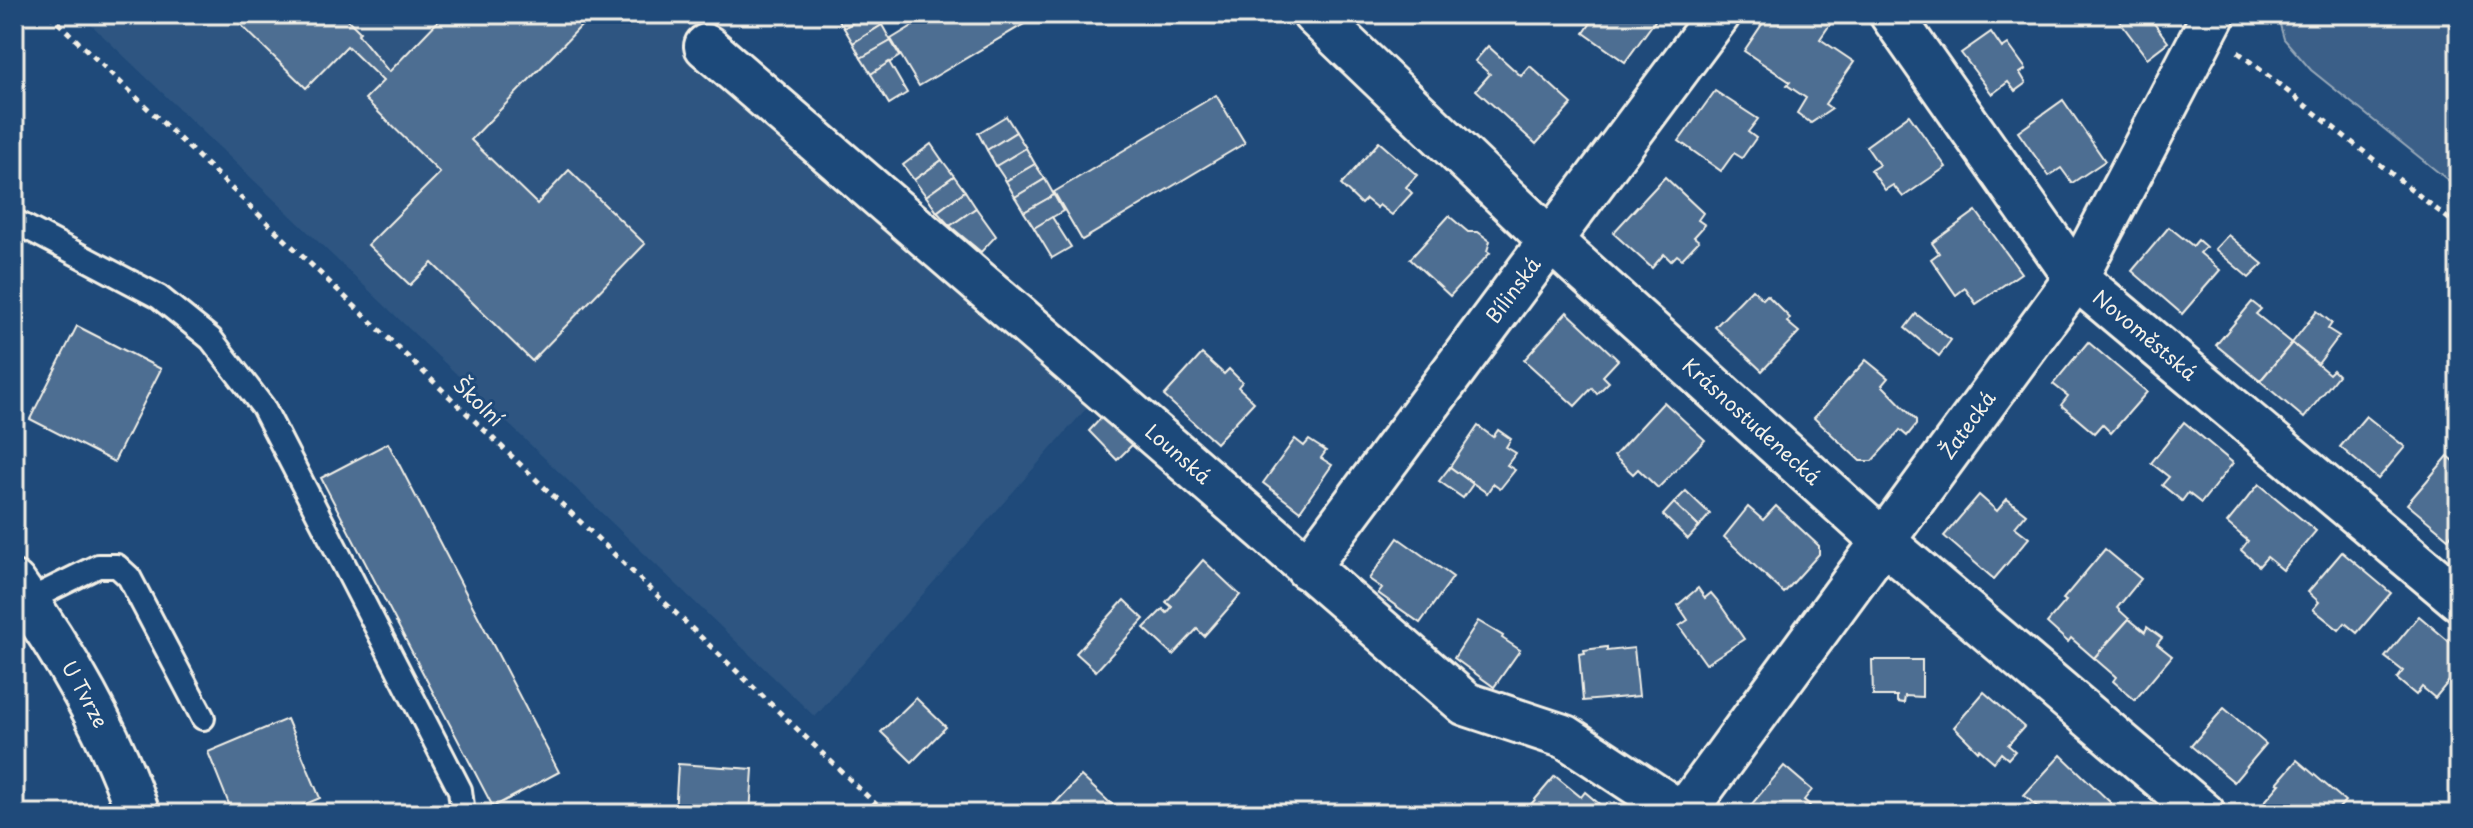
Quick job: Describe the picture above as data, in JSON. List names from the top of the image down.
{
  "streets": {
    "street": [
      "Bílinská",
      "Novoměstská",
      "Krásnostudenecká",
      "Žatecká",
      "Lounská",
      "U Tvrze"
    ],
    "path": ["Školní"]
  },
  "crossings": [
    ["Bílinská", "Krásnostudenecká"],
    ["Bílinská", "Lounská"],
    ["Novoměstská", "Žatecká"],
    ["Krásnostudenecká", "Žatecká"],
    ["Žatecká", "Lounská"]
  ]
}
